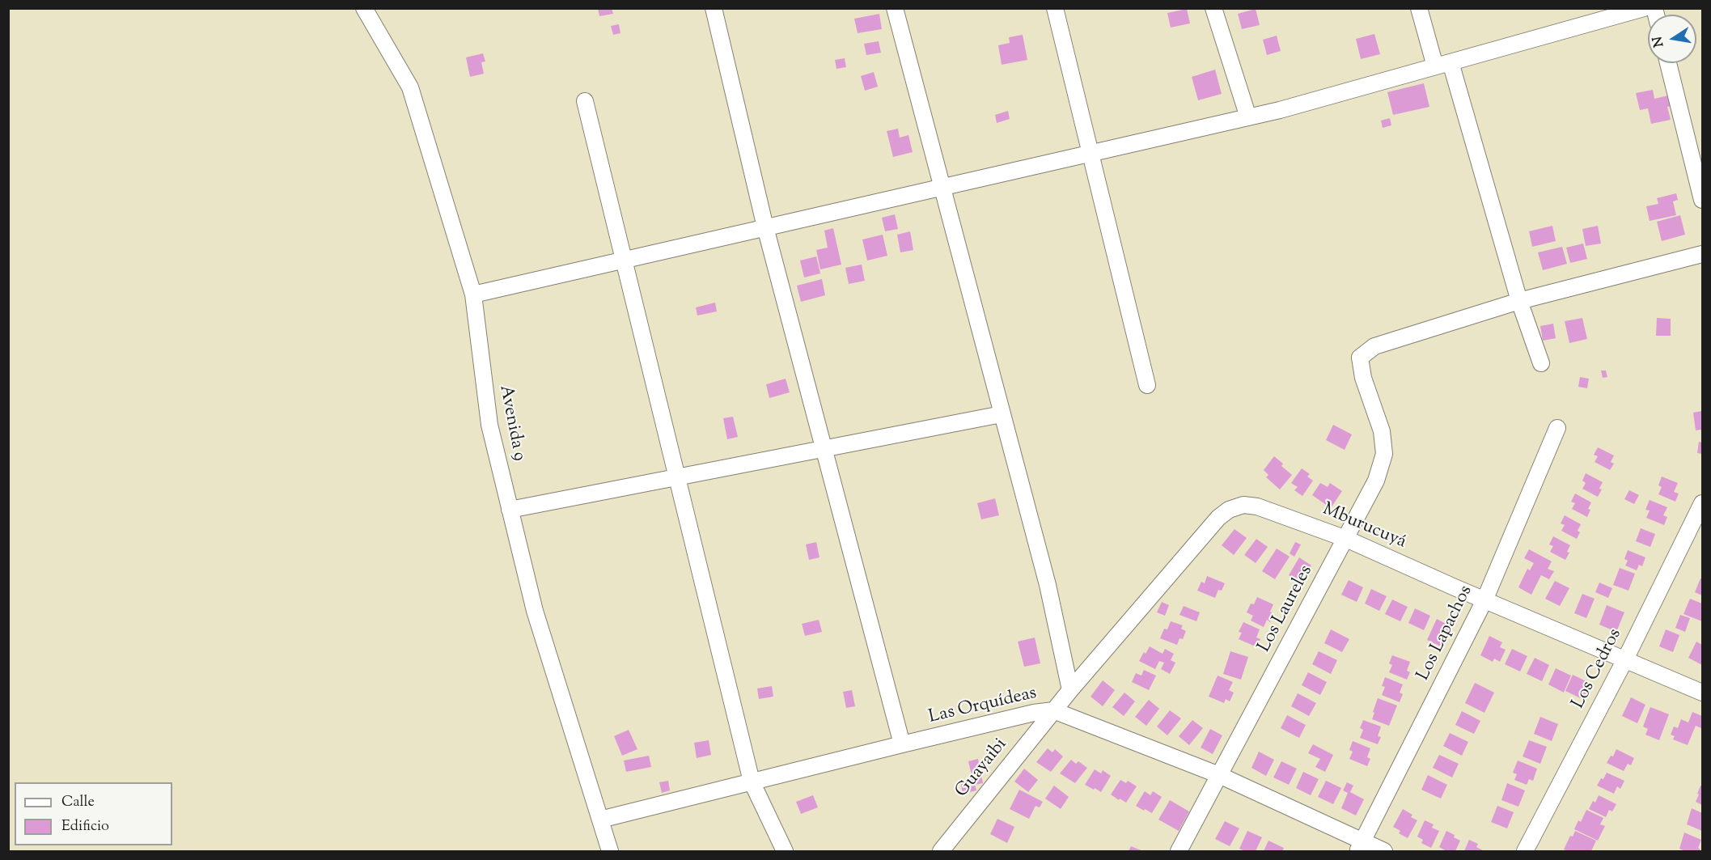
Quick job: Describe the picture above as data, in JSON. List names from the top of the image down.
{
  "streets": {
    "street": [
      "Avenida 9",
      "Mburucuyá",
      "Los Laureles",
      "Los Lapachos",
      "Los Cedros",
      "Las Orquídeas",
      "Guayaibi"
    ]
  },
  "crossings": [
    ["Avenida 9", "Las Orquídeas"],
    ["Mburucuyá", "Los Laureles"],
    ["Mburucuyá", "Los Lapachos"],
    ["Mburucuyá", "Los Cedros"],
    ["Mburucuyá", "Las Orquídeas"],
    ["Mburucuyá", "Guayaibi"],
    ["Los Laureles", "Las Orquídeas"],
    ["Los Lapachos", "Las Orquídeas"],
    ["Las Orquídeas", "Guayaibi"]
  ],
  "legend": ["Calle", "Edificio"],
  "north": "left"
}
